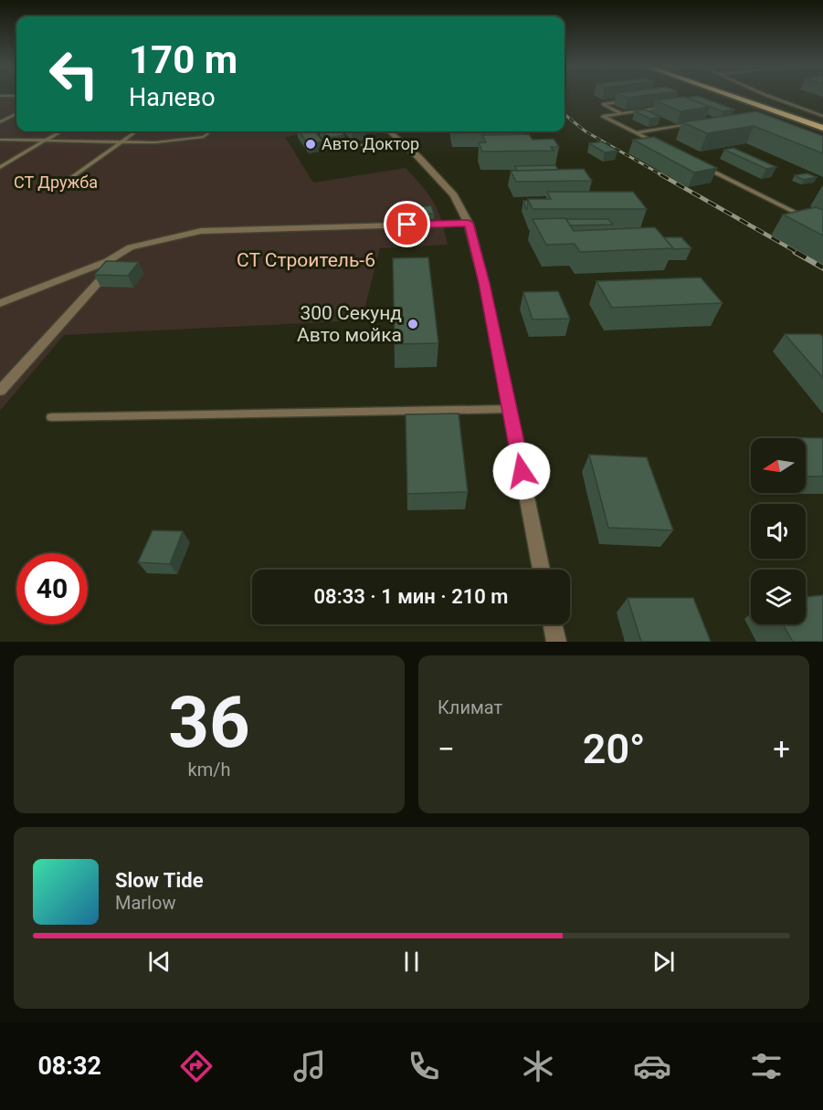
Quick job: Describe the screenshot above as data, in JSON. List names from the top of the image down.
{
  "parks": ["СТ Дружба", "СТ Строитель-6"],
  "places": ["Авто Доктор", "300 Секунд Авто мойка"],
  "north": "left",
  "page": {
    "turn": ["170 m", "Налево"],
    "limit": "40",
    "trip": "08:33 · 1 мин · 210 m",
    "tile": [
      ["36", "km/h"],
      "Климат"
    ],
    "heat": ["−", "20°", "+"],
    "song": ["Slow Tide", "Marlow"],
    "tabs": "08:32"
  }
}
